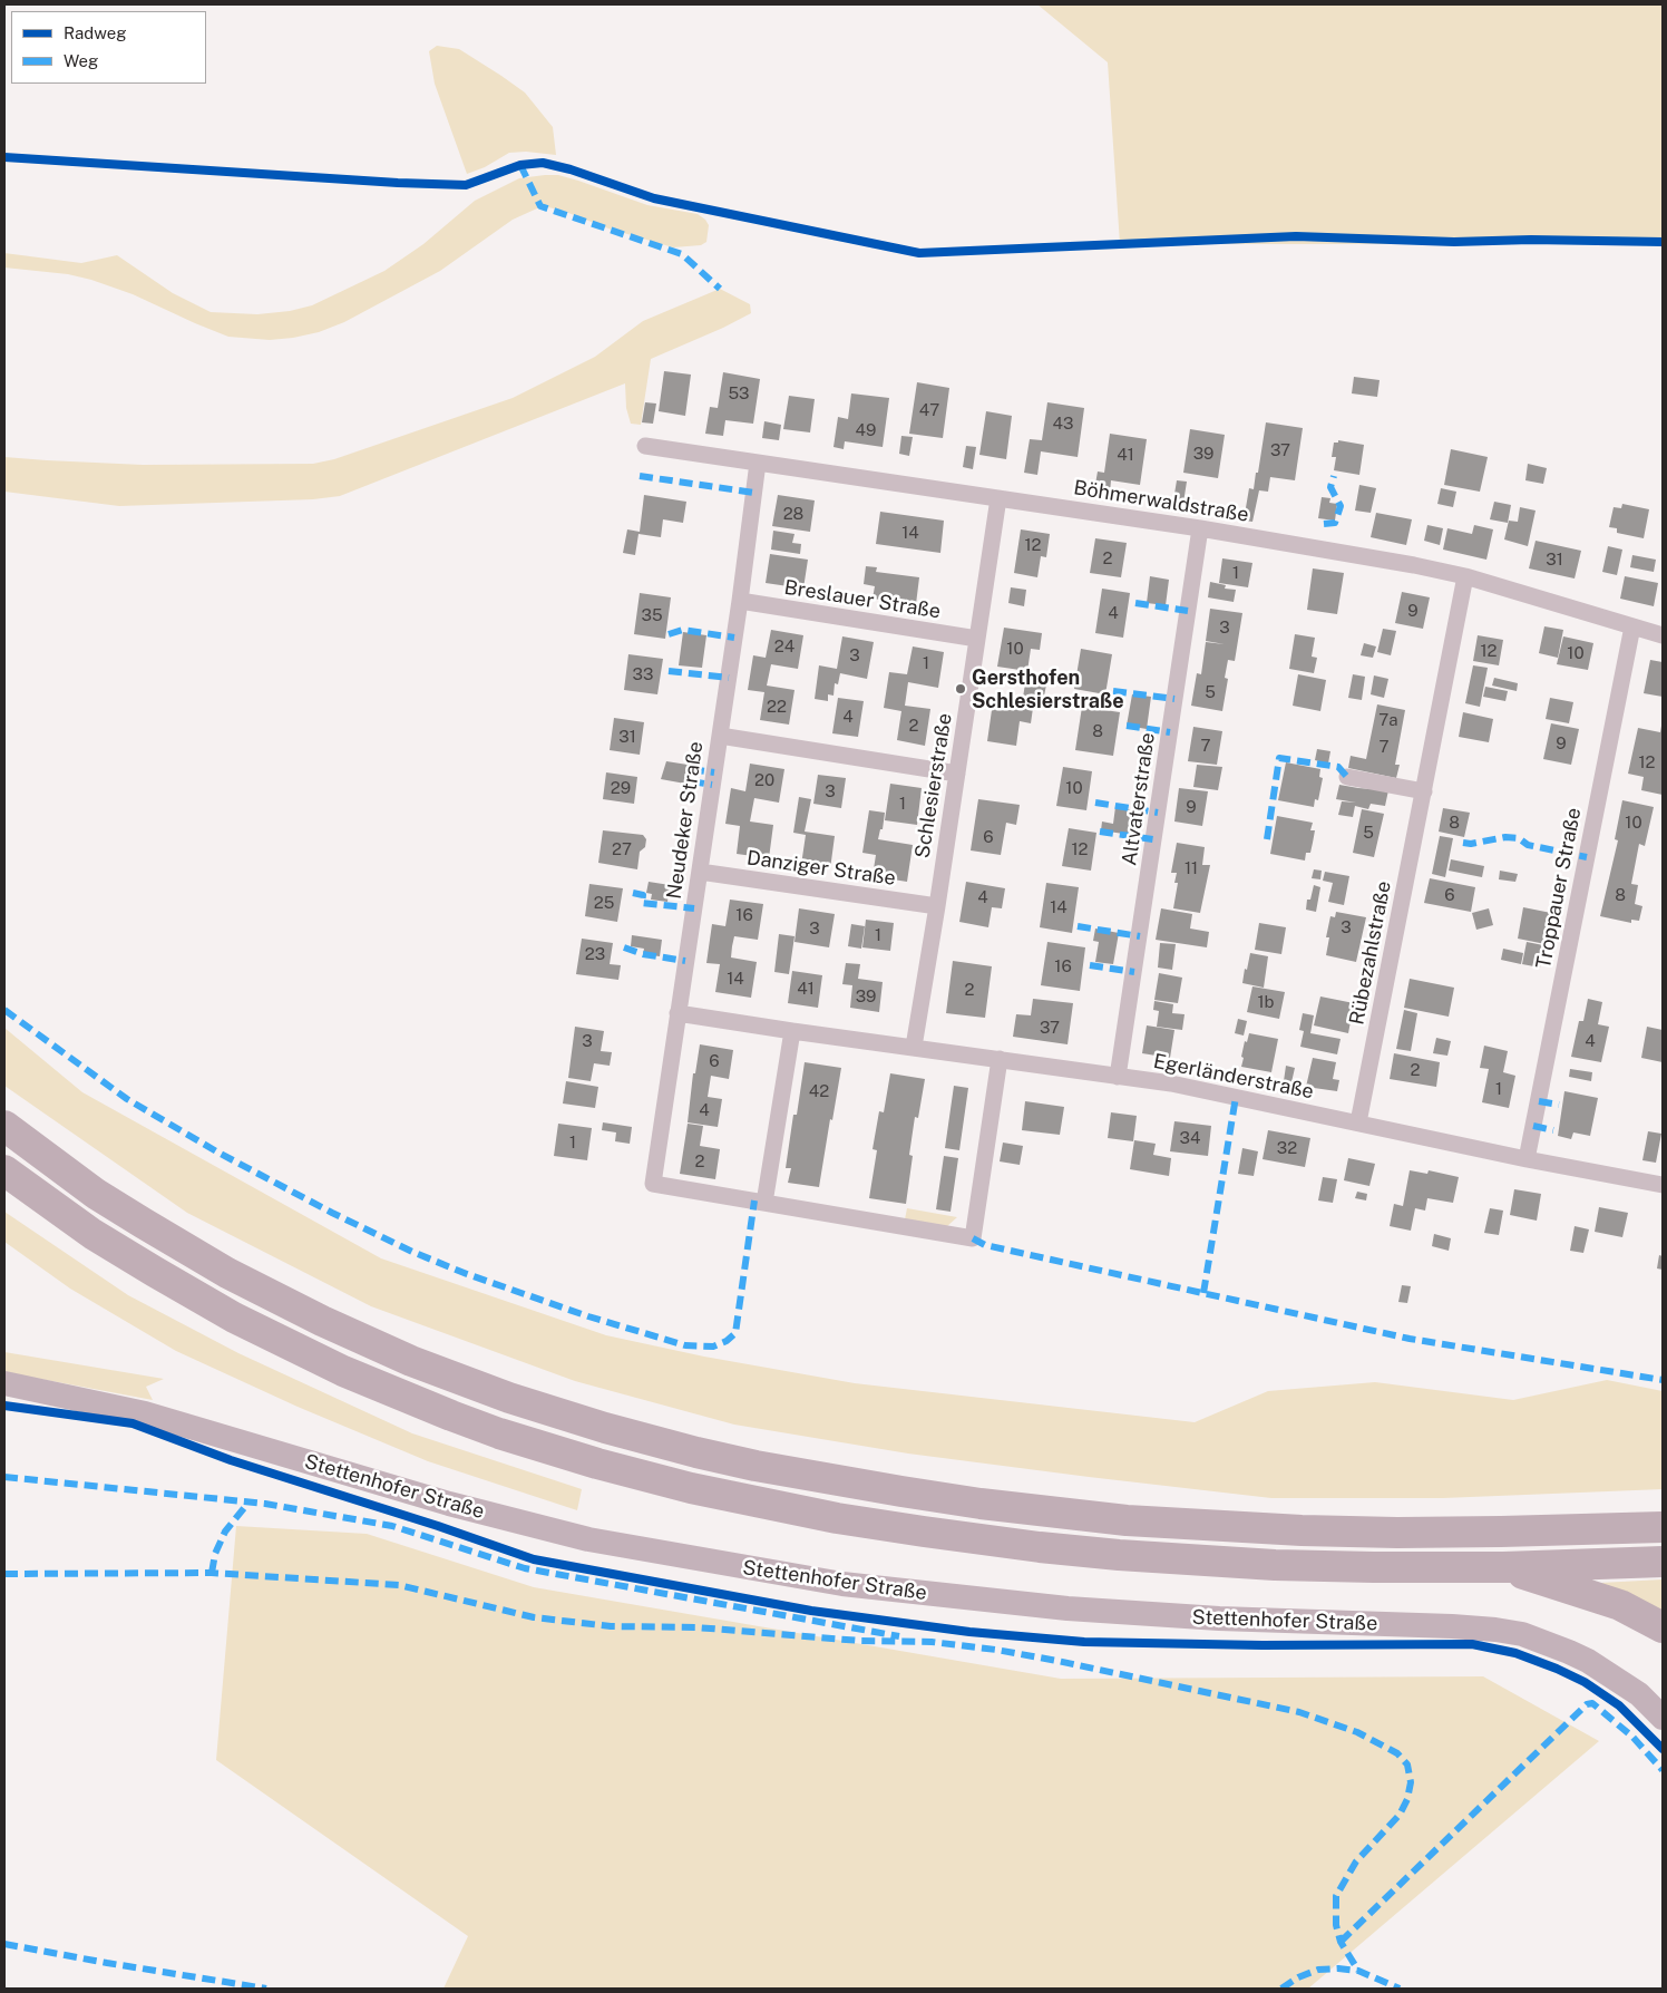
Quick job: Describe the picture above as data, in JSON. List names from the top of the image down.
{
  "streets": {
    "street": [
      "Böhmerwaldstraße",
      "Breslauer Straße",
      "Schlesierstraße",
      "Altvaterstraße",
      "Neudeker Straße",
      "Danziger Straße",
      "Troppauer Straße",
      "Rübezahlstraße",
      "Egerländerstraße",
      "Stettenhofer Straße"
    ]
  },
  "crossings": [
    ["Böhmerwaldstraße", "Schlesierstraße"],
    ["Böhmerwaldstraße", "Altvaterstraße"],
    ["Böhmerwaldstraße", "Neudeker Straße"],
    ["Böhmerwaldstraße", "Troppauer Straße"],
    ["Böhmerwaldstraße", "Rübezahlstraße"],
    ["Breslauer Straße", "Schlesierstraße"],
    ["Breslauer Straße", "Neudeker Straße"],
    ["Schlesierstraße", "Danziger Straße"],
    ["Schlesierstraße", "Egerländerstraße"],
    ["Altvaterstraße", "Egerländerstraße"],
    ["Neudeker Straße", "Danziger Straße"],
    ["Neudeker Straße", "Egerländerstraße"],
    ["Troppauer Straße", "Egerländerstraße"],
    ["Rübezahlstraße", "Egerländerstraße"]
  ],
  "places": ["Gersthofen Schlesierstraße"],
  "house_numbers": [
    "53",
    "47",
    "43",
    "49",
    "37",
    "39",
    "41",
    "28",
    "14",
    "12",
    "2",
    "31",
    "1",
    "9",
    "4",
    "35",
    "3",
    "24",
    "10",
    "12",
    "10",
    "3",
    "1",
    "33",
    "5",
    "22",
    "4",
    "7a",
    "2",
    "8",
    "31",
    "9",
    "7",
    "7",
    "12",
    "20",
    "29",
    "10",
    "3",
    "1",
    "9",
    "8",
    "10",
    "5",
    "6",
    "27",
    "12",
    "11",
    "6",
    "8",
    "4",
    "25",
    "14",
    "16",
    "3",
    "3",
    "1",
    "23",
    "16",
    "14",
    "41",
    "2",
    "39",
    "1b",
    "37",
    "3",
    "4",
    "6",
    "2",
    "1",
    "42",
    "4",
    "34",
    "1",
    "32",
    "2"
  ],
  "legend": ["Radweg", "Weg"]
}
